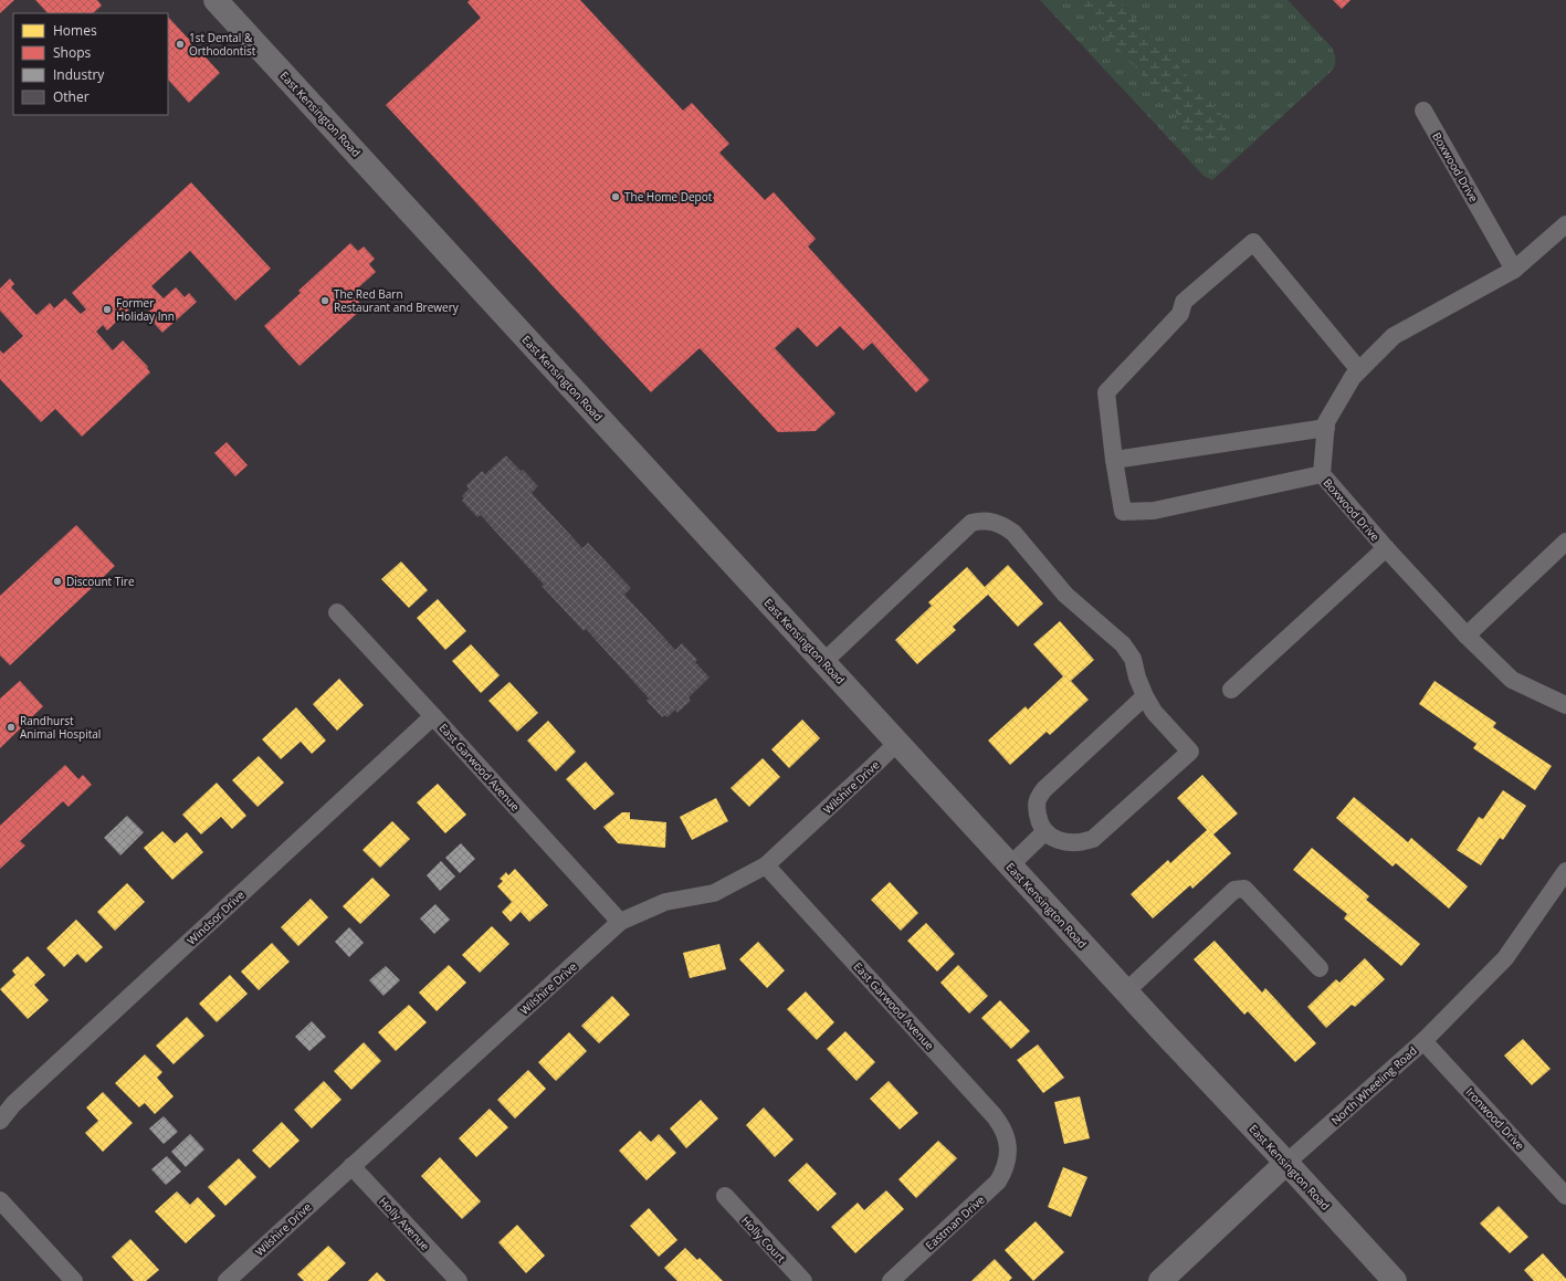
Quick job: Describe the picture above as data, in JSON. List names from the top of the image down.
{
  "streets": {
    "main road": ["East Kensington Road", "North Wheeling Road"],
    "street": [
      "Boxwood Drive",
      "East Garwood Avenue",
      "Wilshire Drive",
      "Windsor Drive",
      "Ironwood Drive",
      "Eastman Drive",
      "Holly Avenue",
      "Holly Court"
    ]
  },
  "crossings": [
    ["East Kensington Road", "Wilshire Drive"],
    ["East Kensington Road", "North Wheeling Road"],
    ["East Garwood Avenue", "Wilshire Drive"],
    ["East Garwood Avenue", "Windsor Drive"],
    ["East Garwood Avenue", "Eastman Drive"],
    ["Wilshire Drive", "Holly Avenue"],
    ["North Wheeling Road", "Ironwood Drive"]
  ],
  "places": [
    "1st Dental & Orthodontist",
    "The Home Depot",
    "The Red Barn Restaurant and Brewery",
    "Former Holiday Inn",
    "Discount Tire",
    "Randhurst Animal Hospital"
  ],
  "legend": [
    "Homes",
    "Shops",
    "Industry",
    "Other"
  ]
}
